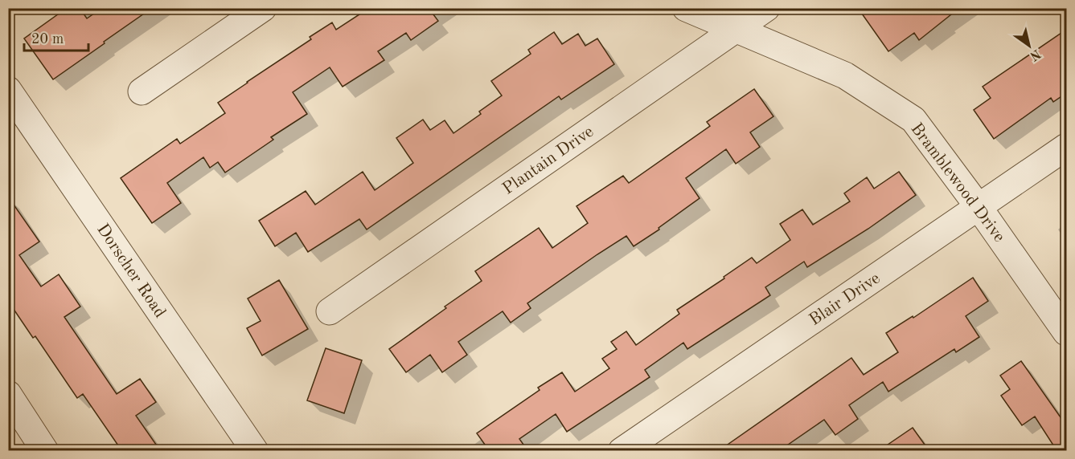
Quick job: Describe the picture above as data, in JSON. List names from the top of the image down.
{
  "streets": {
    "street": [
      "Plantain Drive",
      "Bramblewood Drive",
      "Dorscher Road",
      "Blair Drive"
    ]
  },
  "crossings": [
    ["Plantain Drive", "Bramblewood Drive"],
    ["Bramblewood Drive", "Blair Drive"]
  ],
  "scale_bar": "20 m",
  "north": "bottom right"
}
